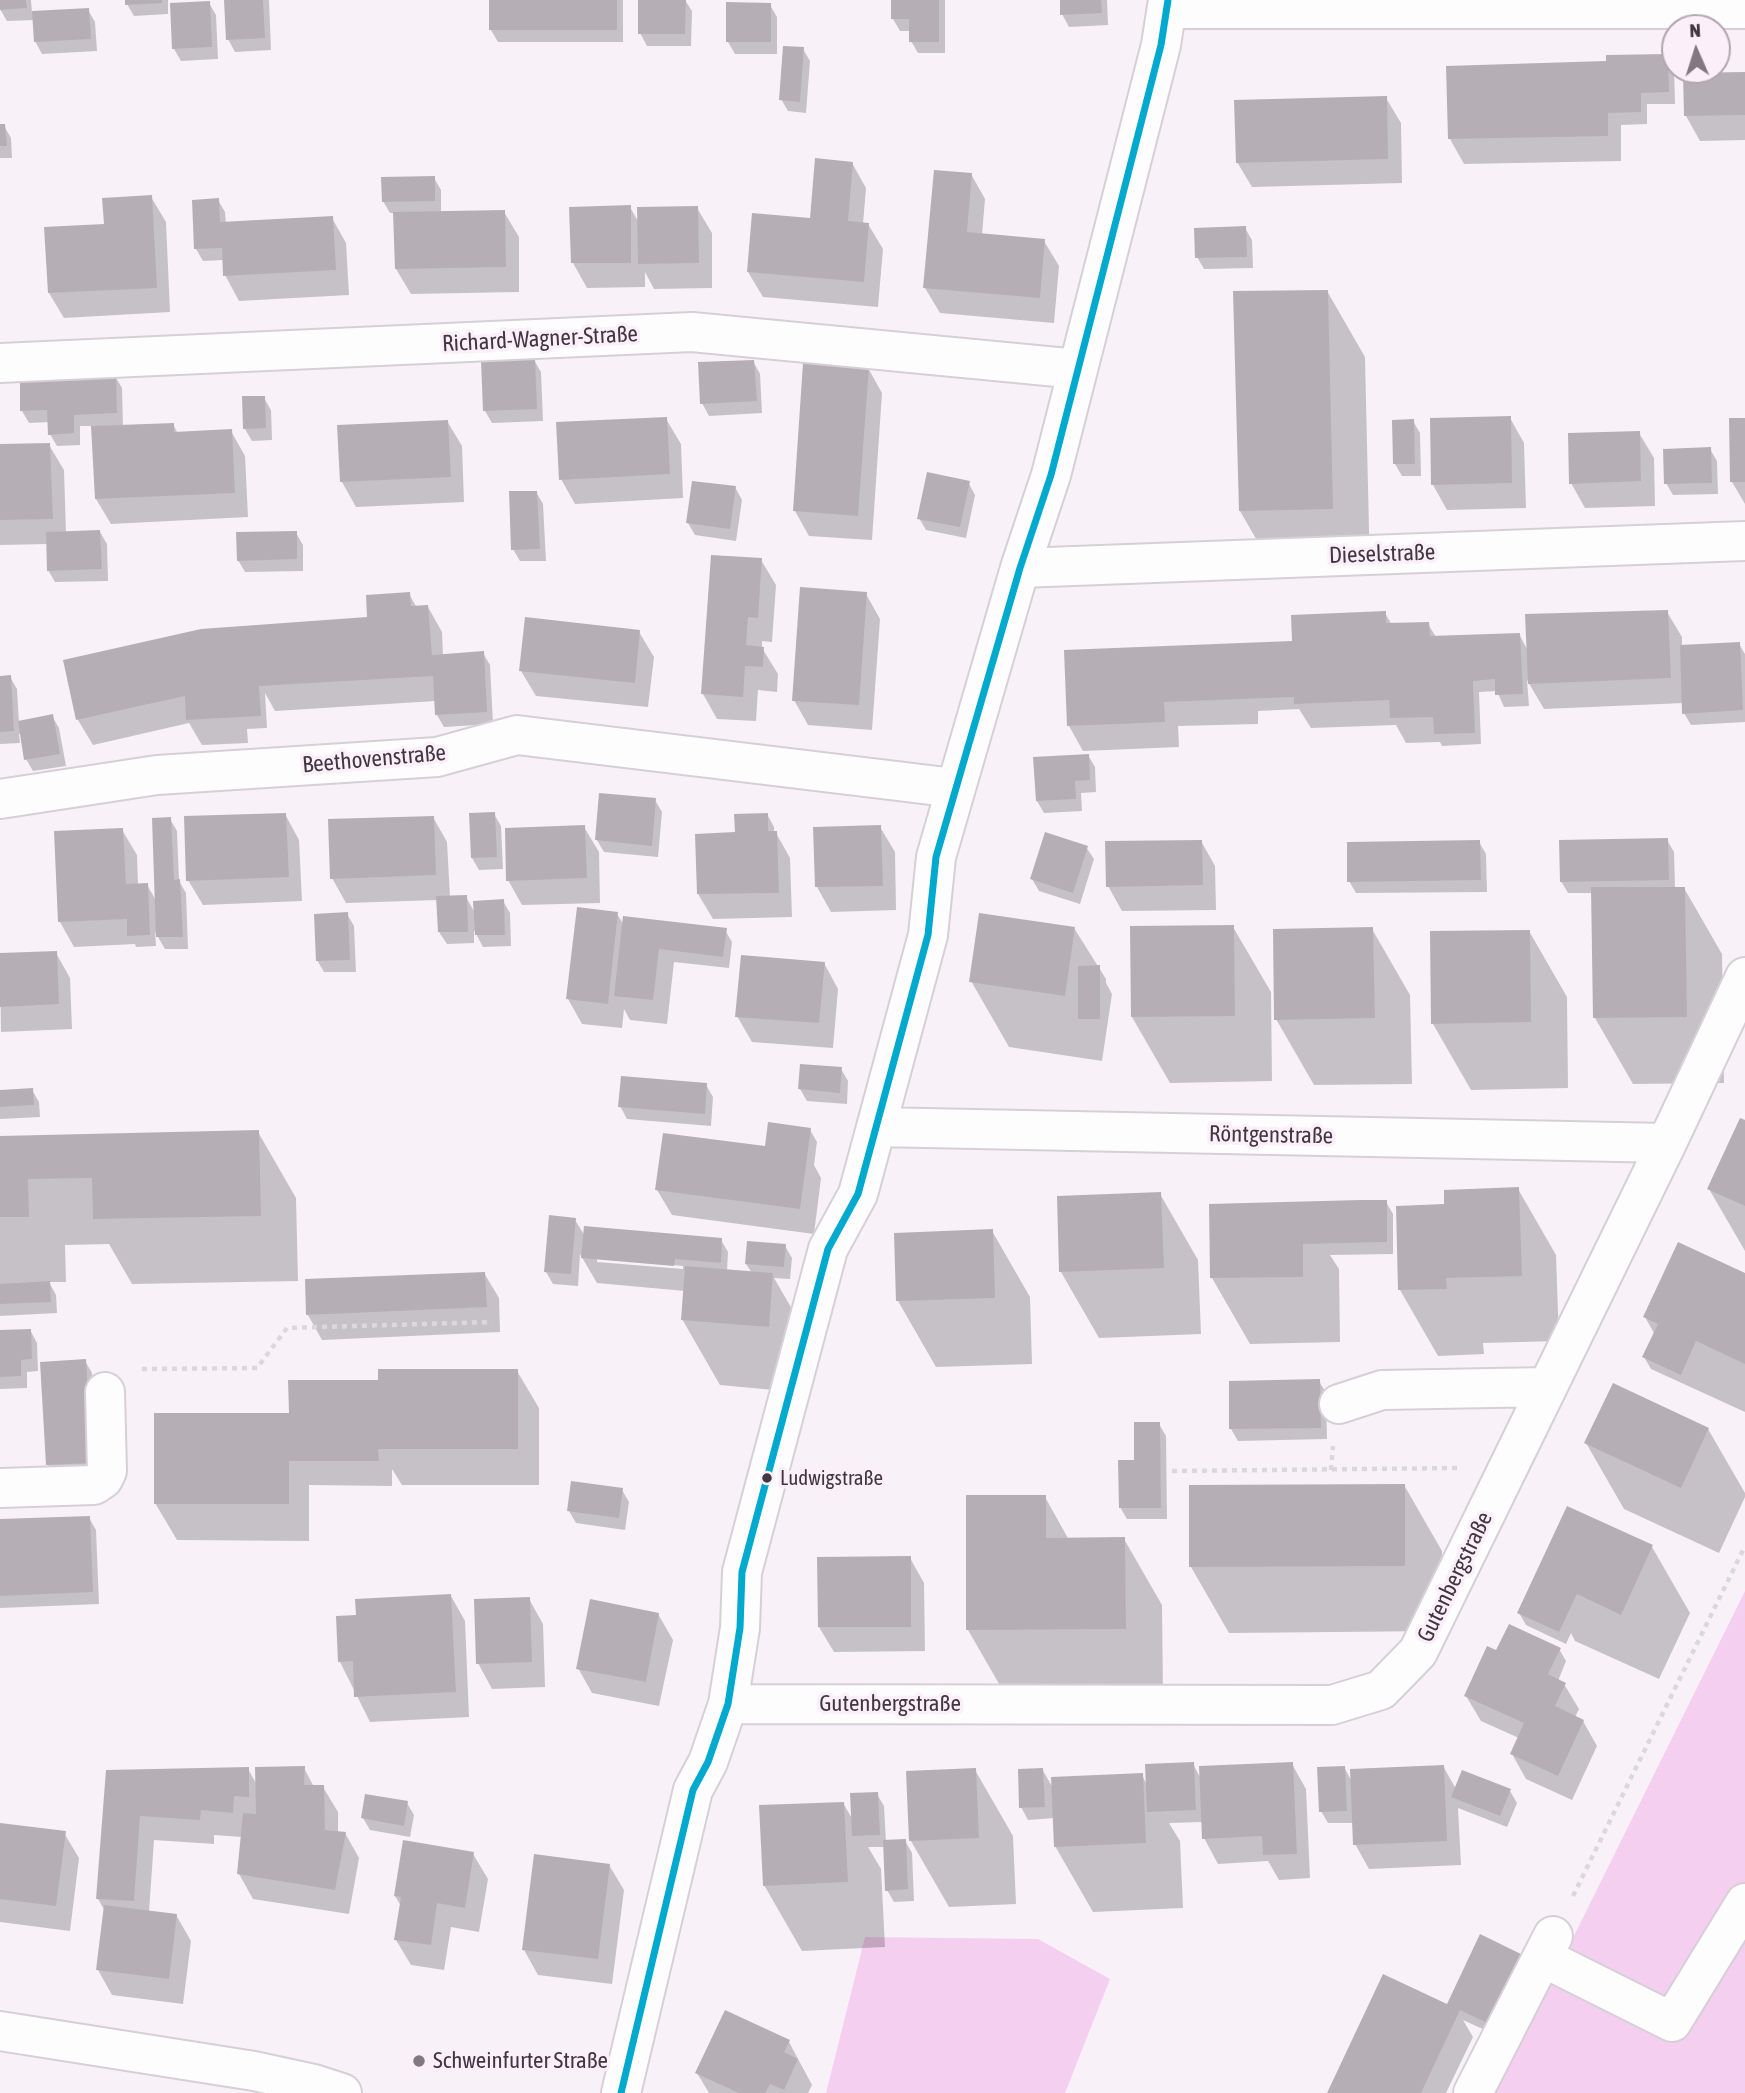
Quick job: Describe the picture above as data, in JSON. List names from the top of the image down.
{
  "streets": {
    "street": [
      "Richard-Wagner-Straße",
      "Dieselstraße",
      "Beethovenstraße",
      "Röntgenstraße",
      "Gutenbergstraße"
    ]
  },
  "crossings": [
    ["Röntgenstraße", "Gutenbergstraße"]
  ],
  "places": ["Ludwigstraße", "Schweinfurter Straße"],
  "north": "top"
}
